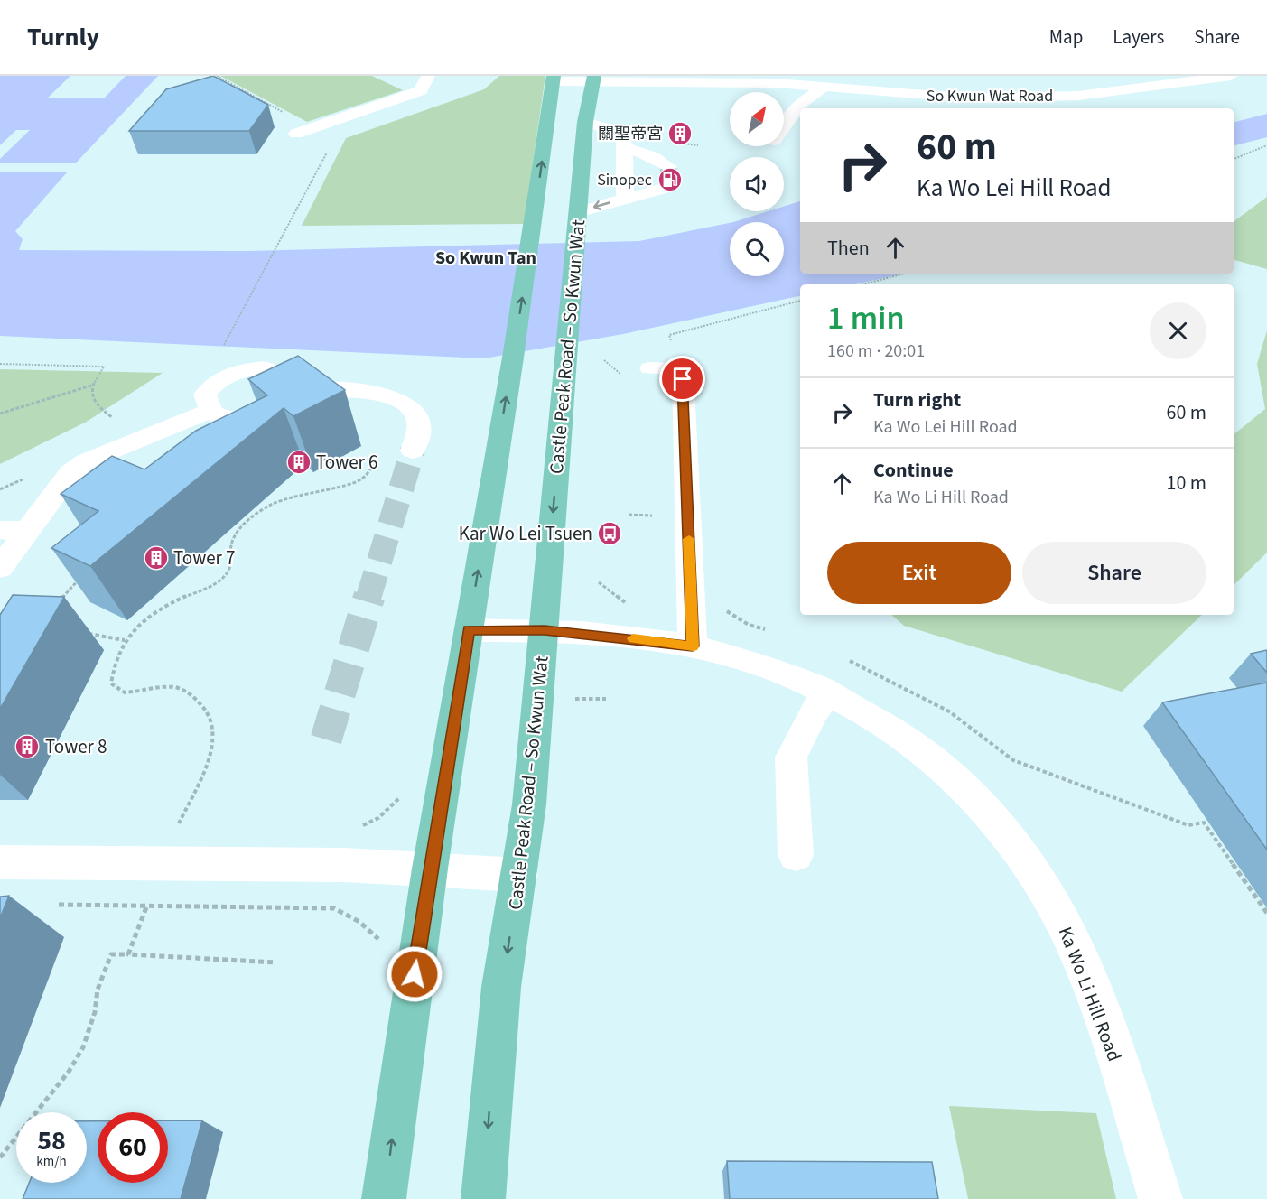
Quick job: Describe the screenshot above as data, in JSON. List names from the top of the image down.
{
  "streets": {
    "main road": ["Castle Peak Road – So Kwun Wat"],
    "street": ["So Kwun Wat Road", "Ka Wo Li Hill Road"]
  },
  "crossings": [
    ["So Kwun Wat Road", "Castle Peak Road – So Kwun Wat"],
    ["Castle Peak Road – So Kwun Wat", "Ka Wo Li Hill Road"]
  ],
  "districts": ["So Kwun Tan"],
  "places": {
    "building": [
      "關聖帝宮",
      "Tower 6",
      "Tower 7",
      "Tower 8"
    ],
    "fuel station": ["Sinopec"],
    "bus stop": ["Kar Wo Lei Tsuen"]
  },
  "north": "top right",
  "page": {
    "header": "Turnly",
    "nav": ["Map", "Layers", "Share"],
    "turn": ["60 m", "Ka Wo Lei Hill Road"],
    "then": "Then",
    "heading": ["1 min", "160 m · 20:01"],
    "list": [
      {
        "name": "Turn right",
        "note": "Ka Wo Lei Hill Road",
        "value": "60 m"
      },
      {
        "name": "Continue",
        "note": "Ka Wo Li Hill Road",
        "value": "10 m"
      }
    ],
    "buttons": ["Exit", "Share"],
    "speed": "58 km/h",
    "limit": "60"
  }
}
